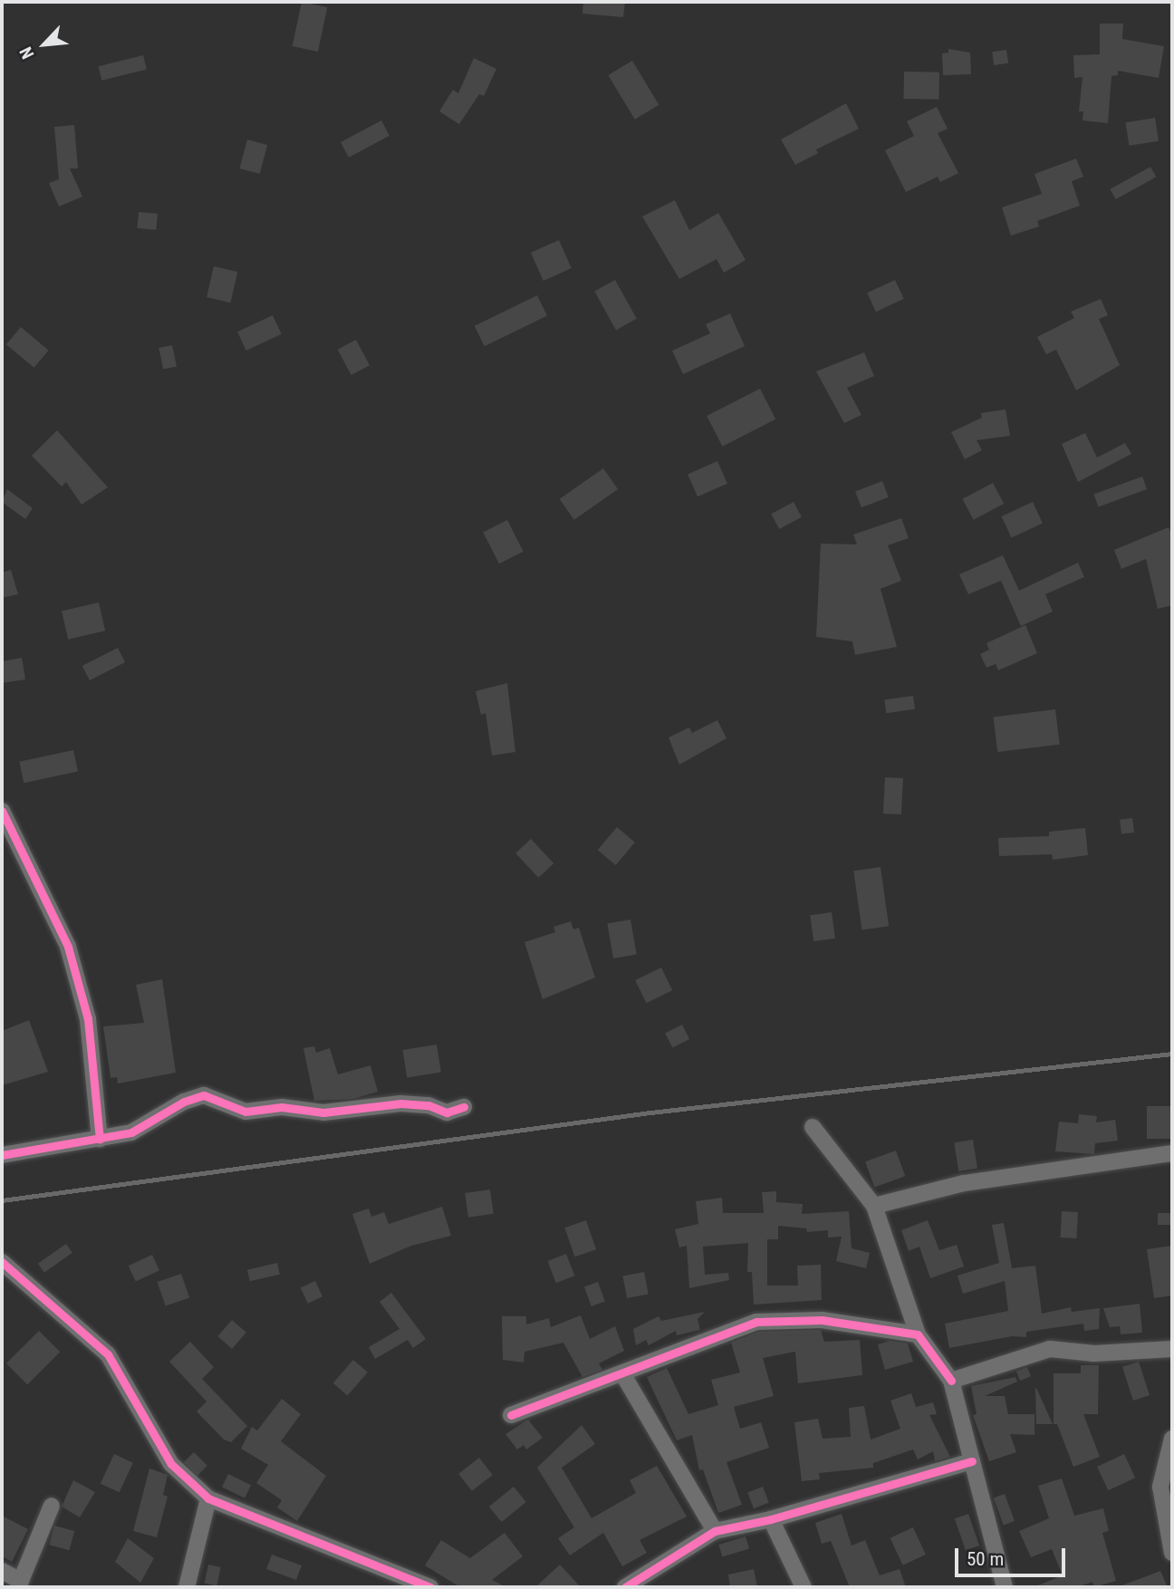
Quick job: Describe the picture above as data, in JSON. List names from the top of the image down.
{
  "scale_bar": "50 m",
  "north": "bottom left"
}
